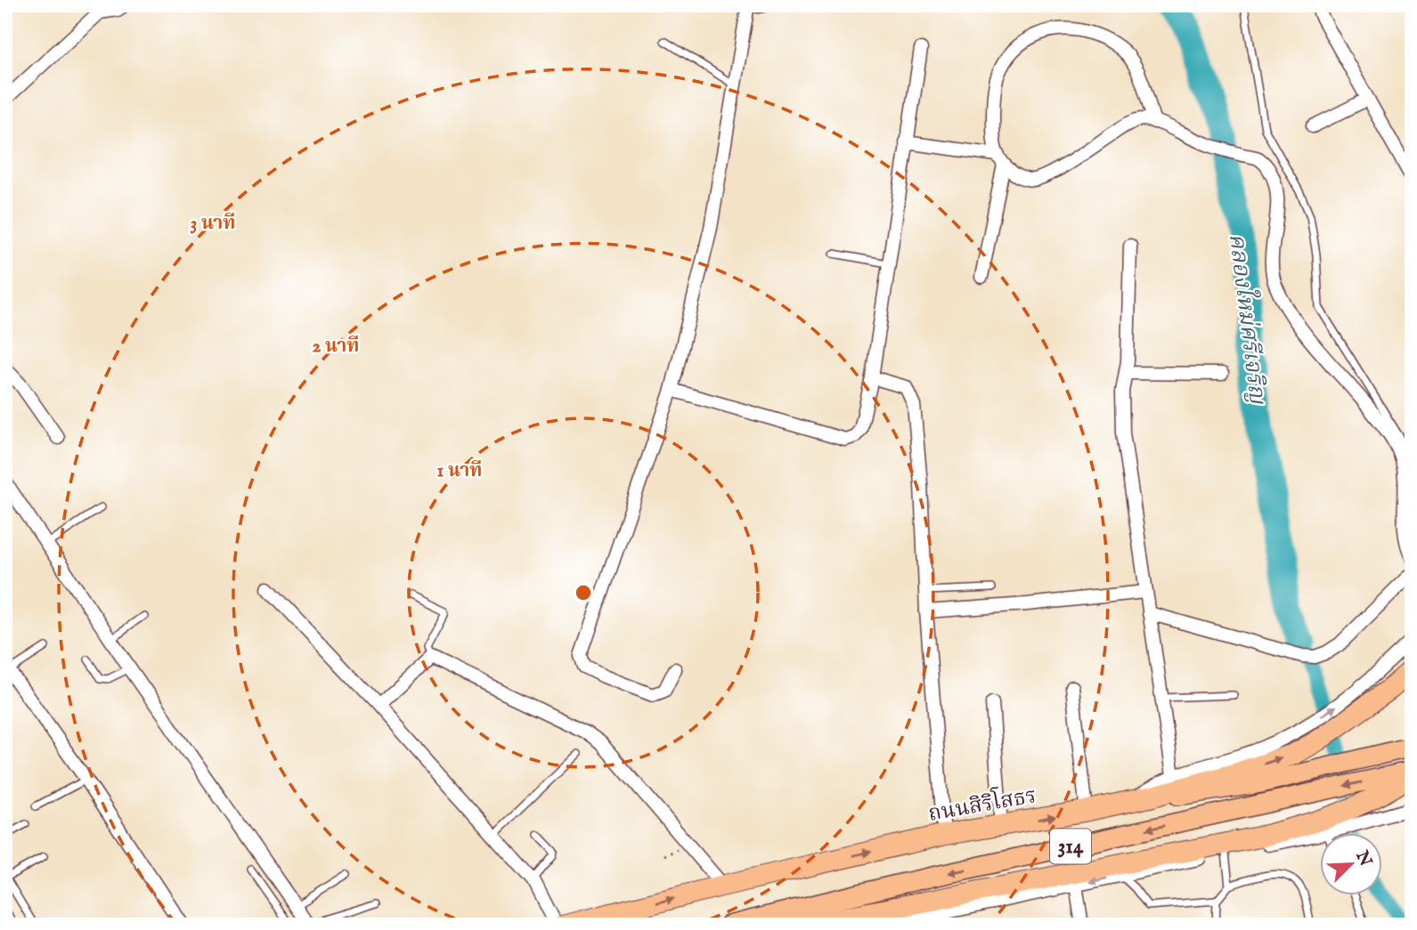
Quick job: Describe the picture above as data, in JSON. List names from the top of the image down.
{
  "streets": {
    "highway": ["ถนนสิริโสธร"],
    "main road": ["314"]
  },
  "water": ["คลองใหม่ศรีเจริญ"],
  "north": "top right",
  "rings": ["3 นาที", "2 นาที", "1 นาที"]
}
